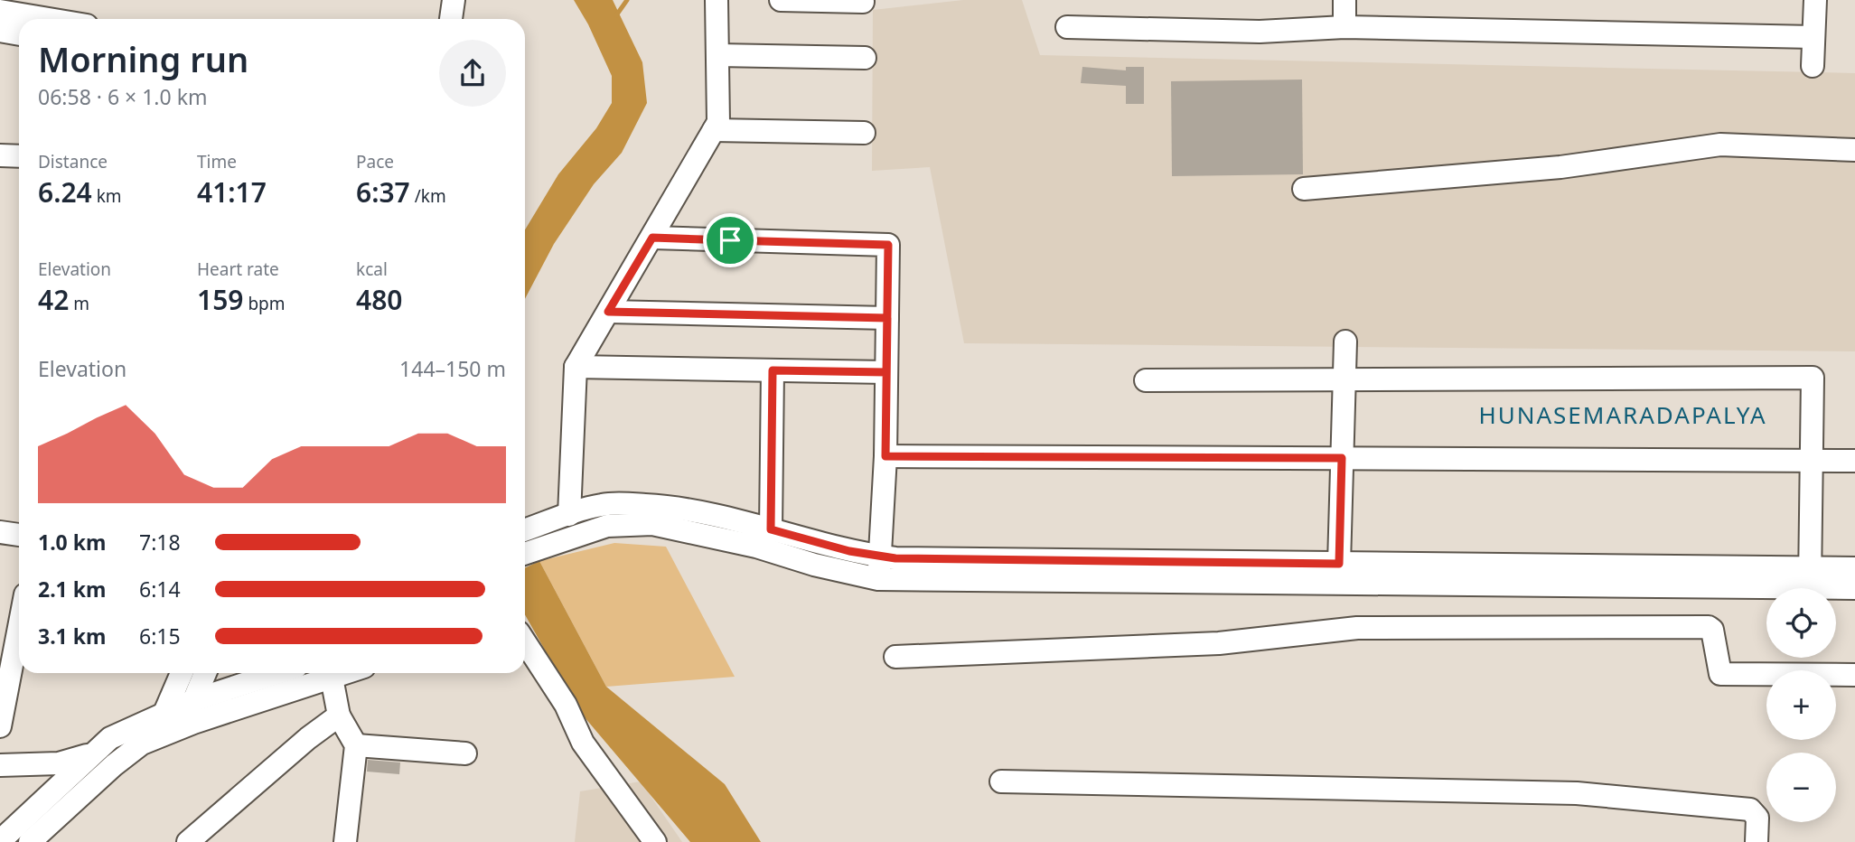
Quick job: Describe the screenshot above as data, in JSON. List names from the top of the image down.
{
  "districts": ["HUNASEMARADAPALYA"],
  "page": {
    "heading": ["Morning run", "06:58 · 6 × 1.0 km"],
    "stats": [
      ["Distance", "6.24 km"],
      ["Time", "41:17"],
      ["Pace", "6:37 /km"],
      ["Elevation", "42 m"],
      ["Heart rate", "159 bpm"],
      ["kcal", "480"]
    ],
    "chart": ["Elevation", "144–150 m"],
    "list": [
      {
        "name": "1.0 km",
        "note": "7:18"
      },
      {
        "name": "2.1 km",
        "note": "6:14"
      },
      {
        "name": "3.1 km",
        "note": "6:15"
      }
    ],
    "map_buttons": ["+", "−"]
  }
}
